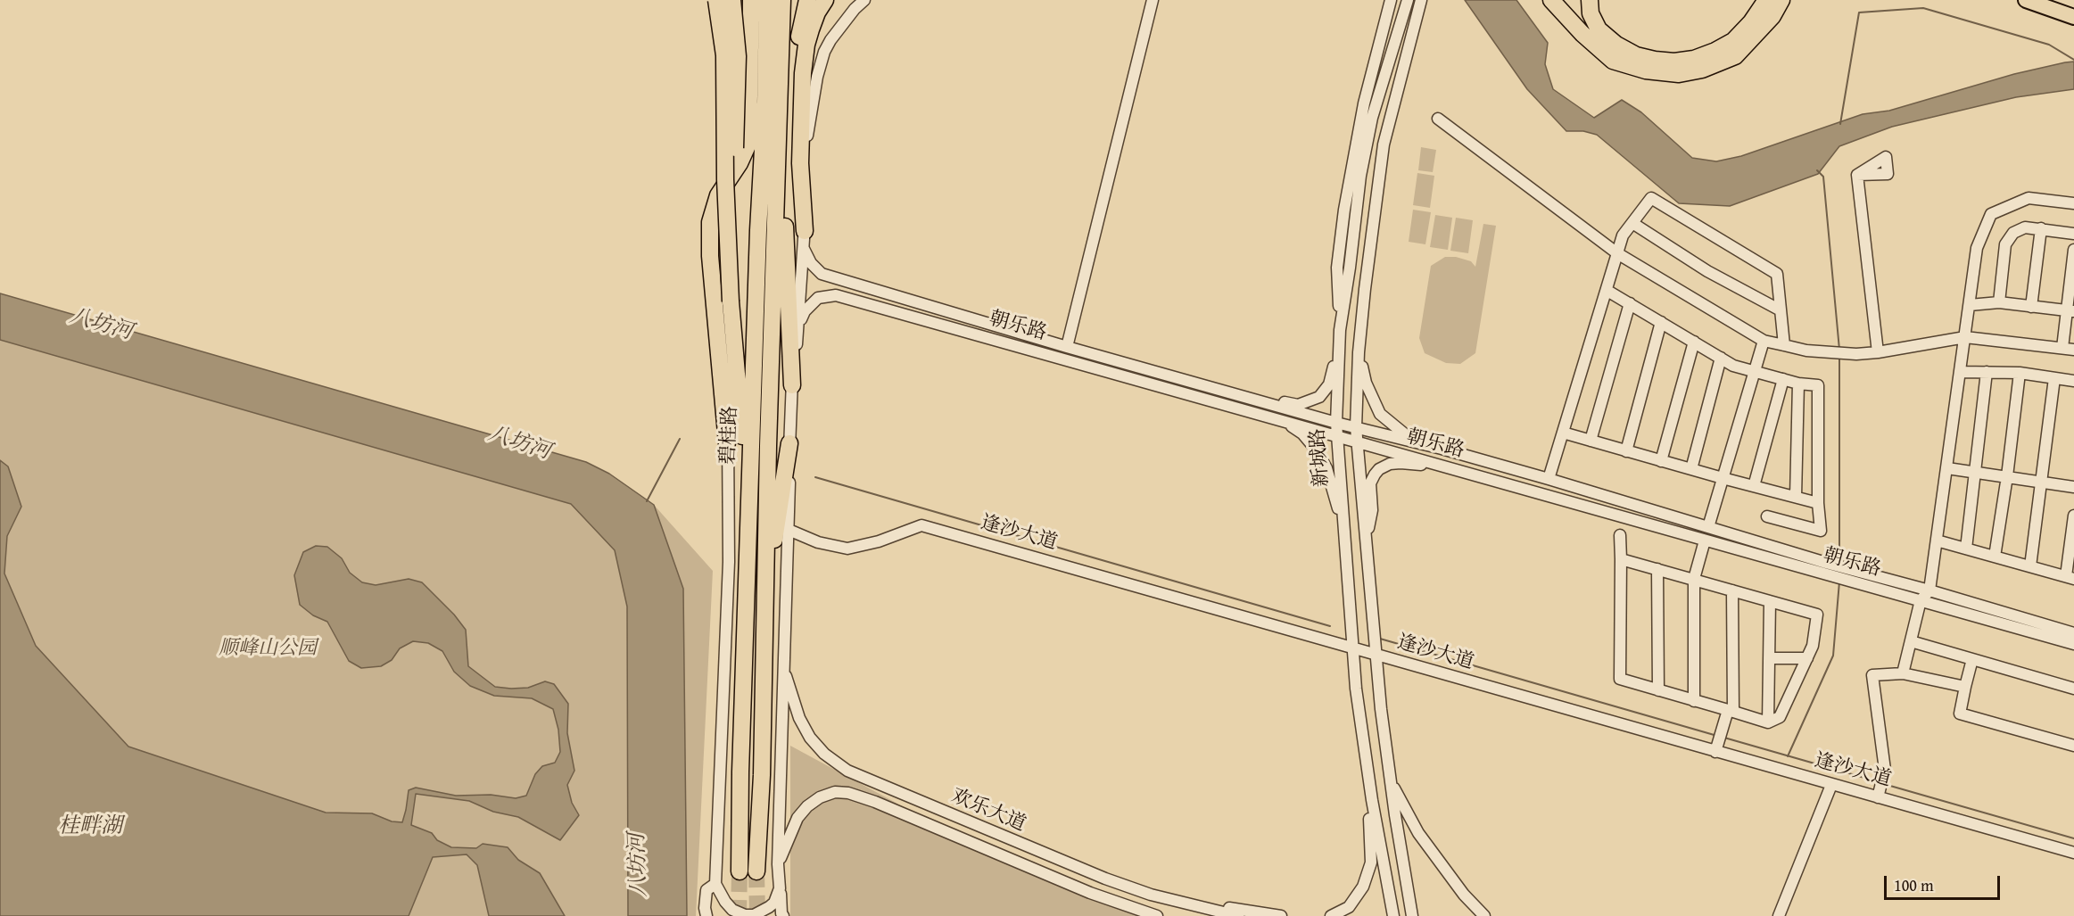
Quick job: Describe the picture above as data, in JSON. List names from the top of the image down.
{
  "streets": {
    "highway": ["碧桂路"],
    "street": [
      "朝乐路",
      "新城路",
      "逢沙大道",
      "欢乐大道"
    ]
  },
  "crossings": [
    ["朝乐路", "新城路"],
    ["新城路", "逢沙大道"]
  ],
  "water": ["八坊河", "桂畔湖"],
  "parks": ["顺峰山公园"],
  "scale_bar": "100 m"
}
